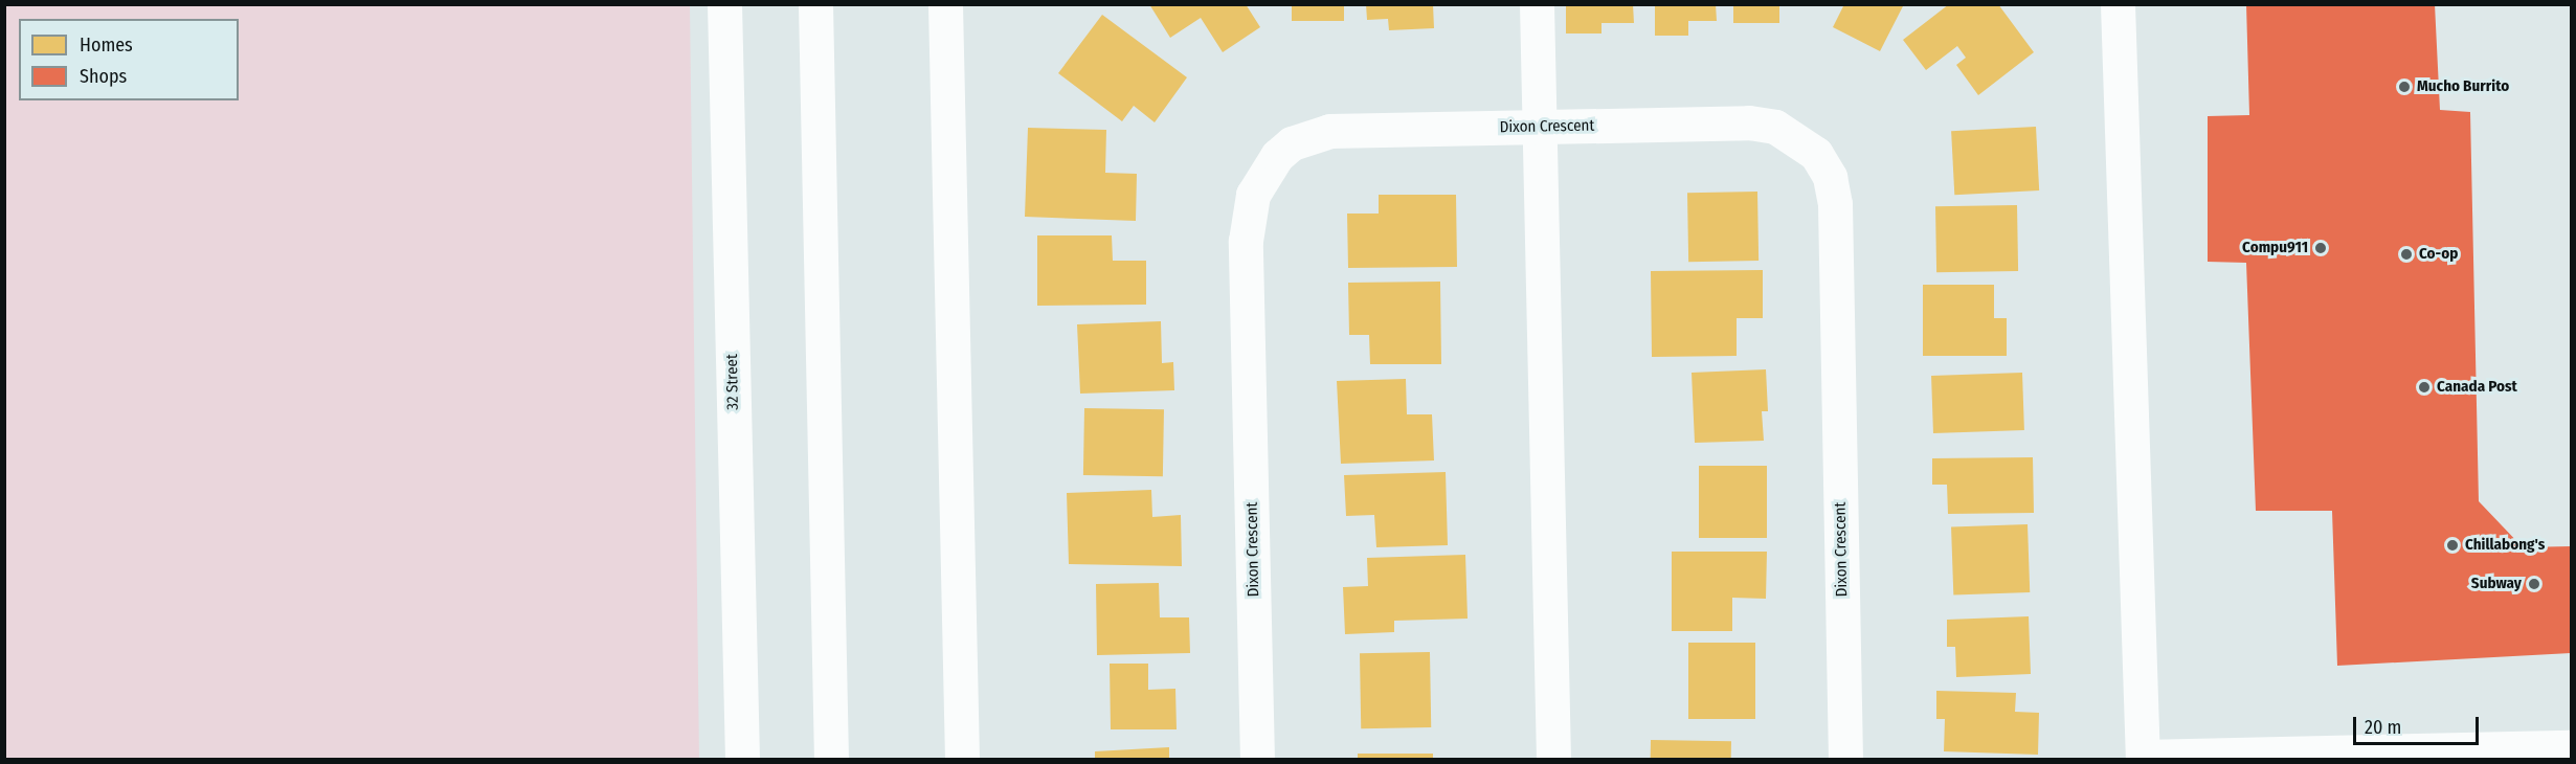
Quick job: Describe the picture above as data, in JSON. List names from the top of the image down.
{
  "streets": {
    "street": ["Dixon Crescent", "32 Street"]
  },
  "places": [
    "Mucho Burrito",
    "Compu911",
    "Co-op",
    "Canada Post",
    "Chillabong's",
    "Subway"
  ],
  "legend": ["Homes", "Shops"],
  "scale_bar": "20 m"
}
